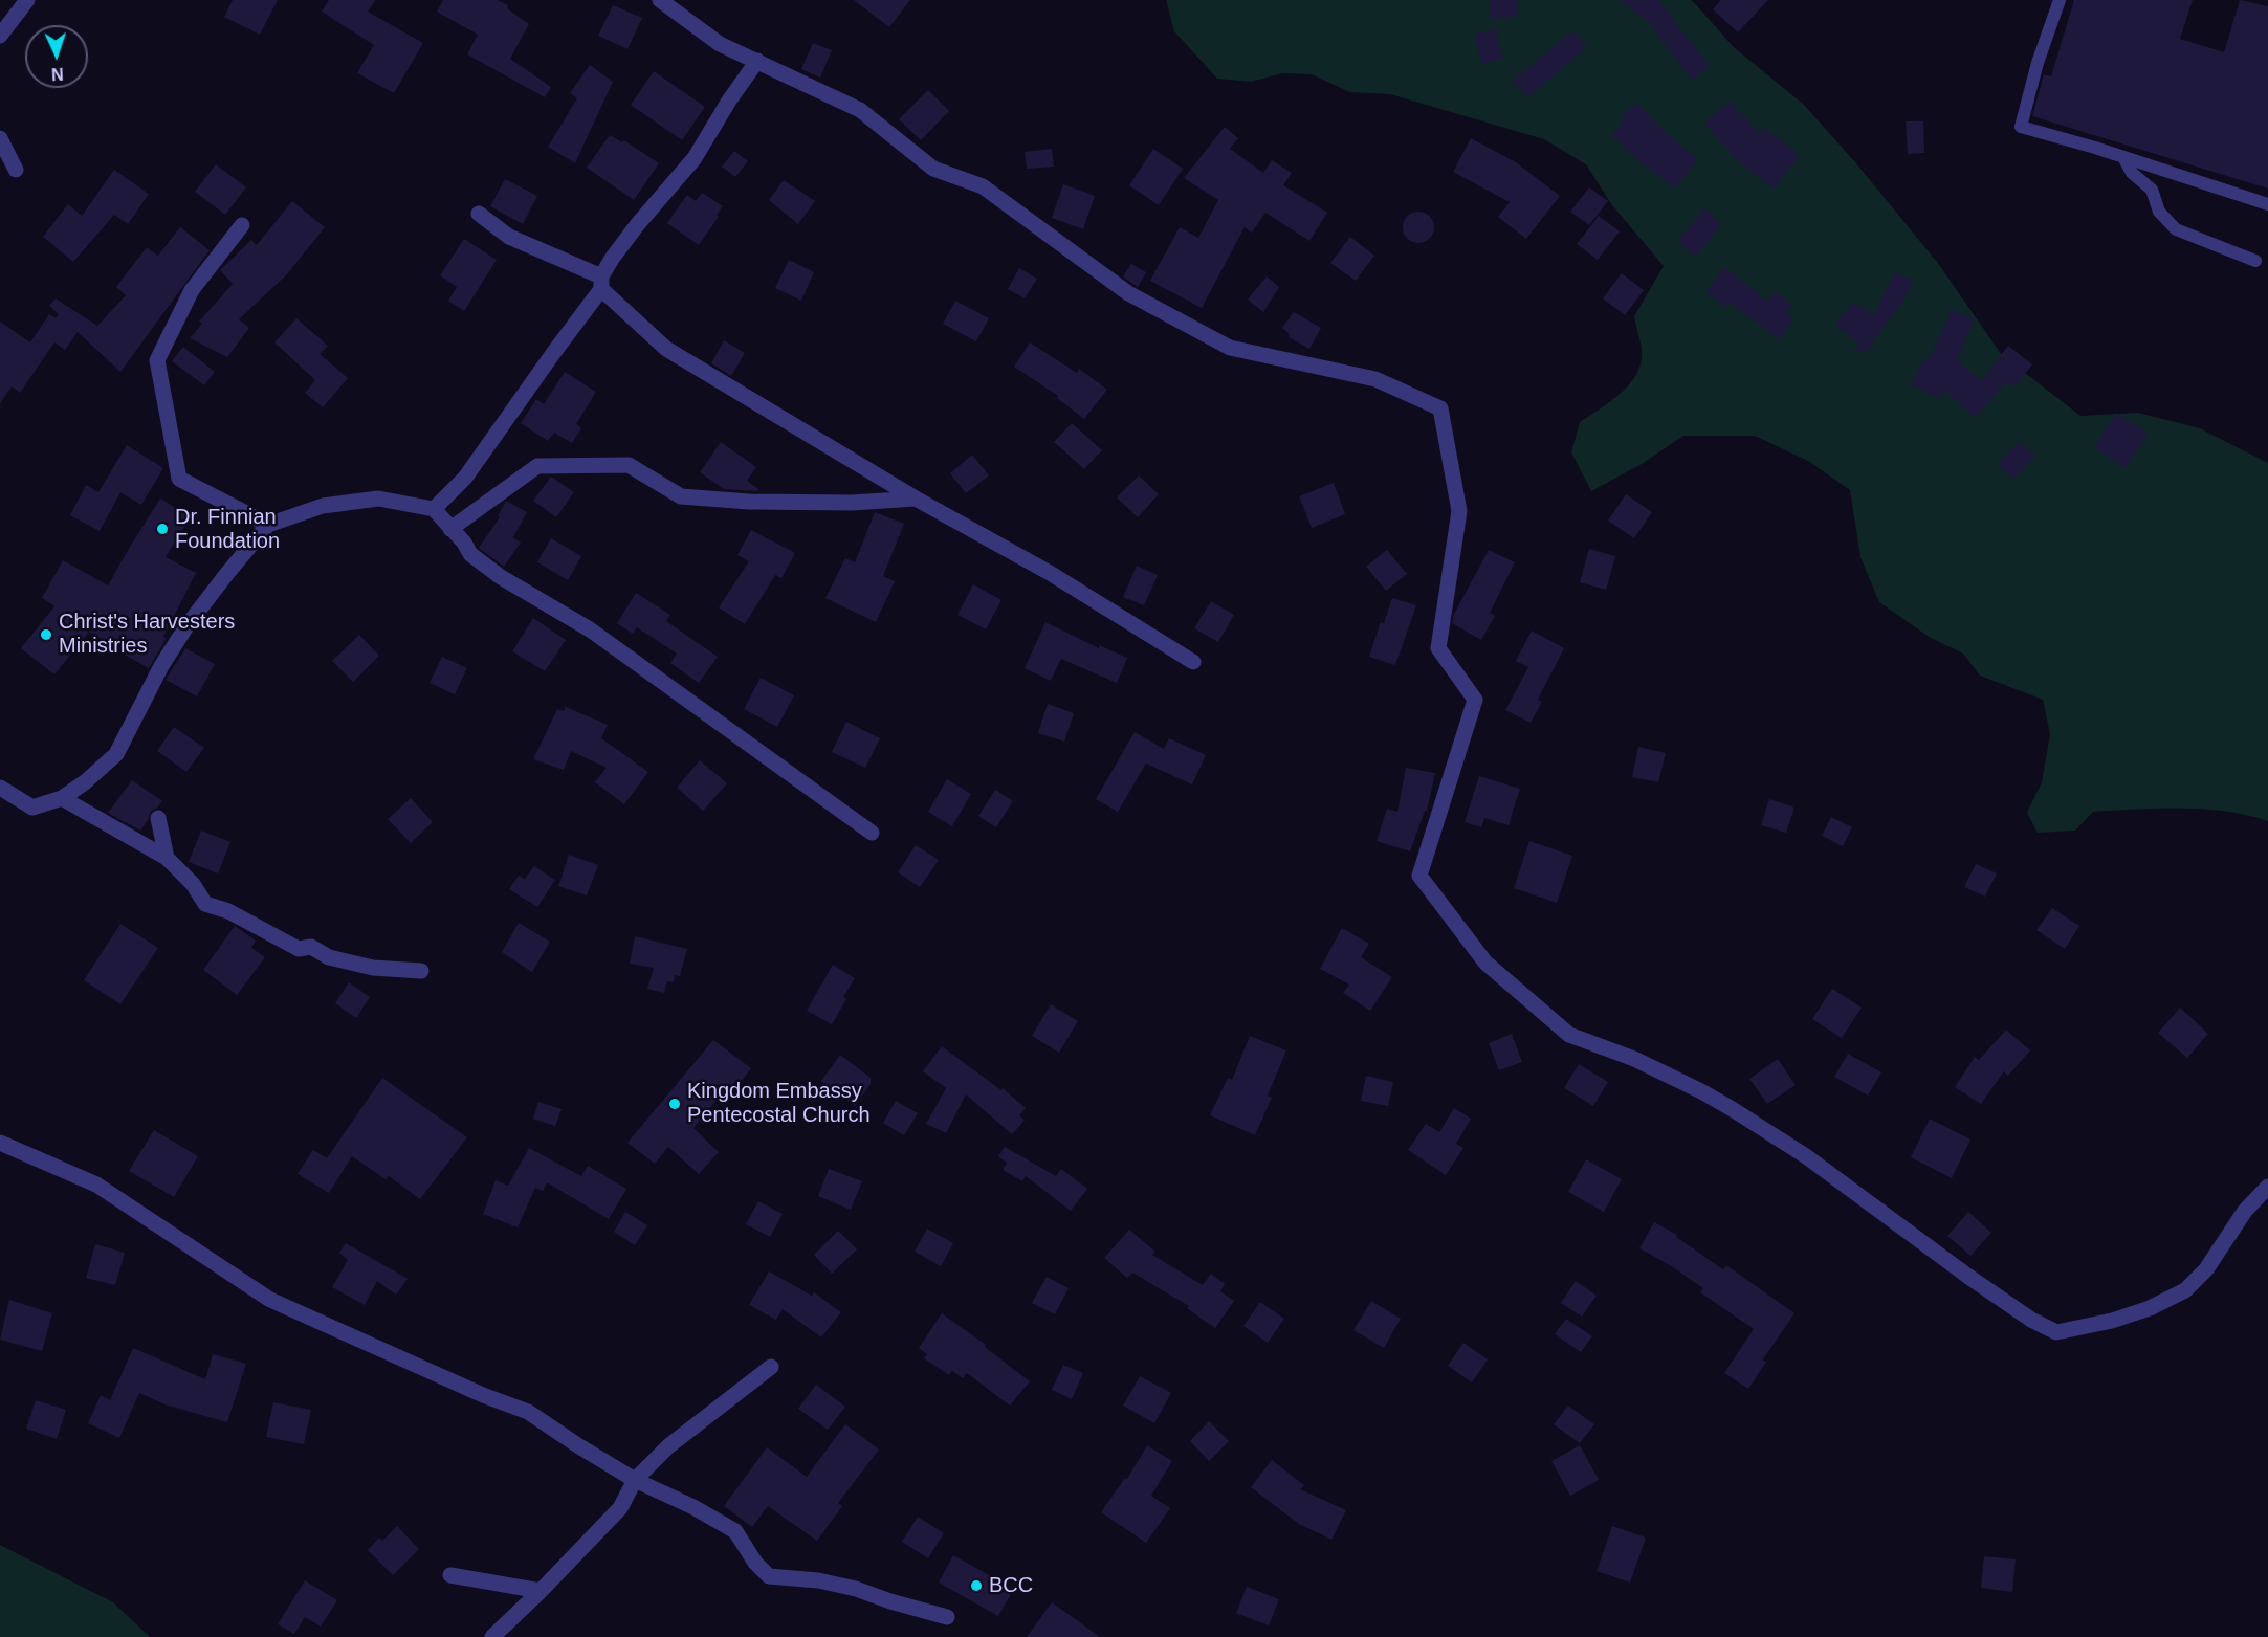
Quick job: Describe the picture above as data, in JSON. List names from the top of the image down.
{
  "places": [
    "Dr. Finnian Foundation",
    "Christ's Harvesters Ministries",
    "Kingdom Embassy Pentecostal Church",
    "BCC"
  ],
  "north": "bottom"
}
